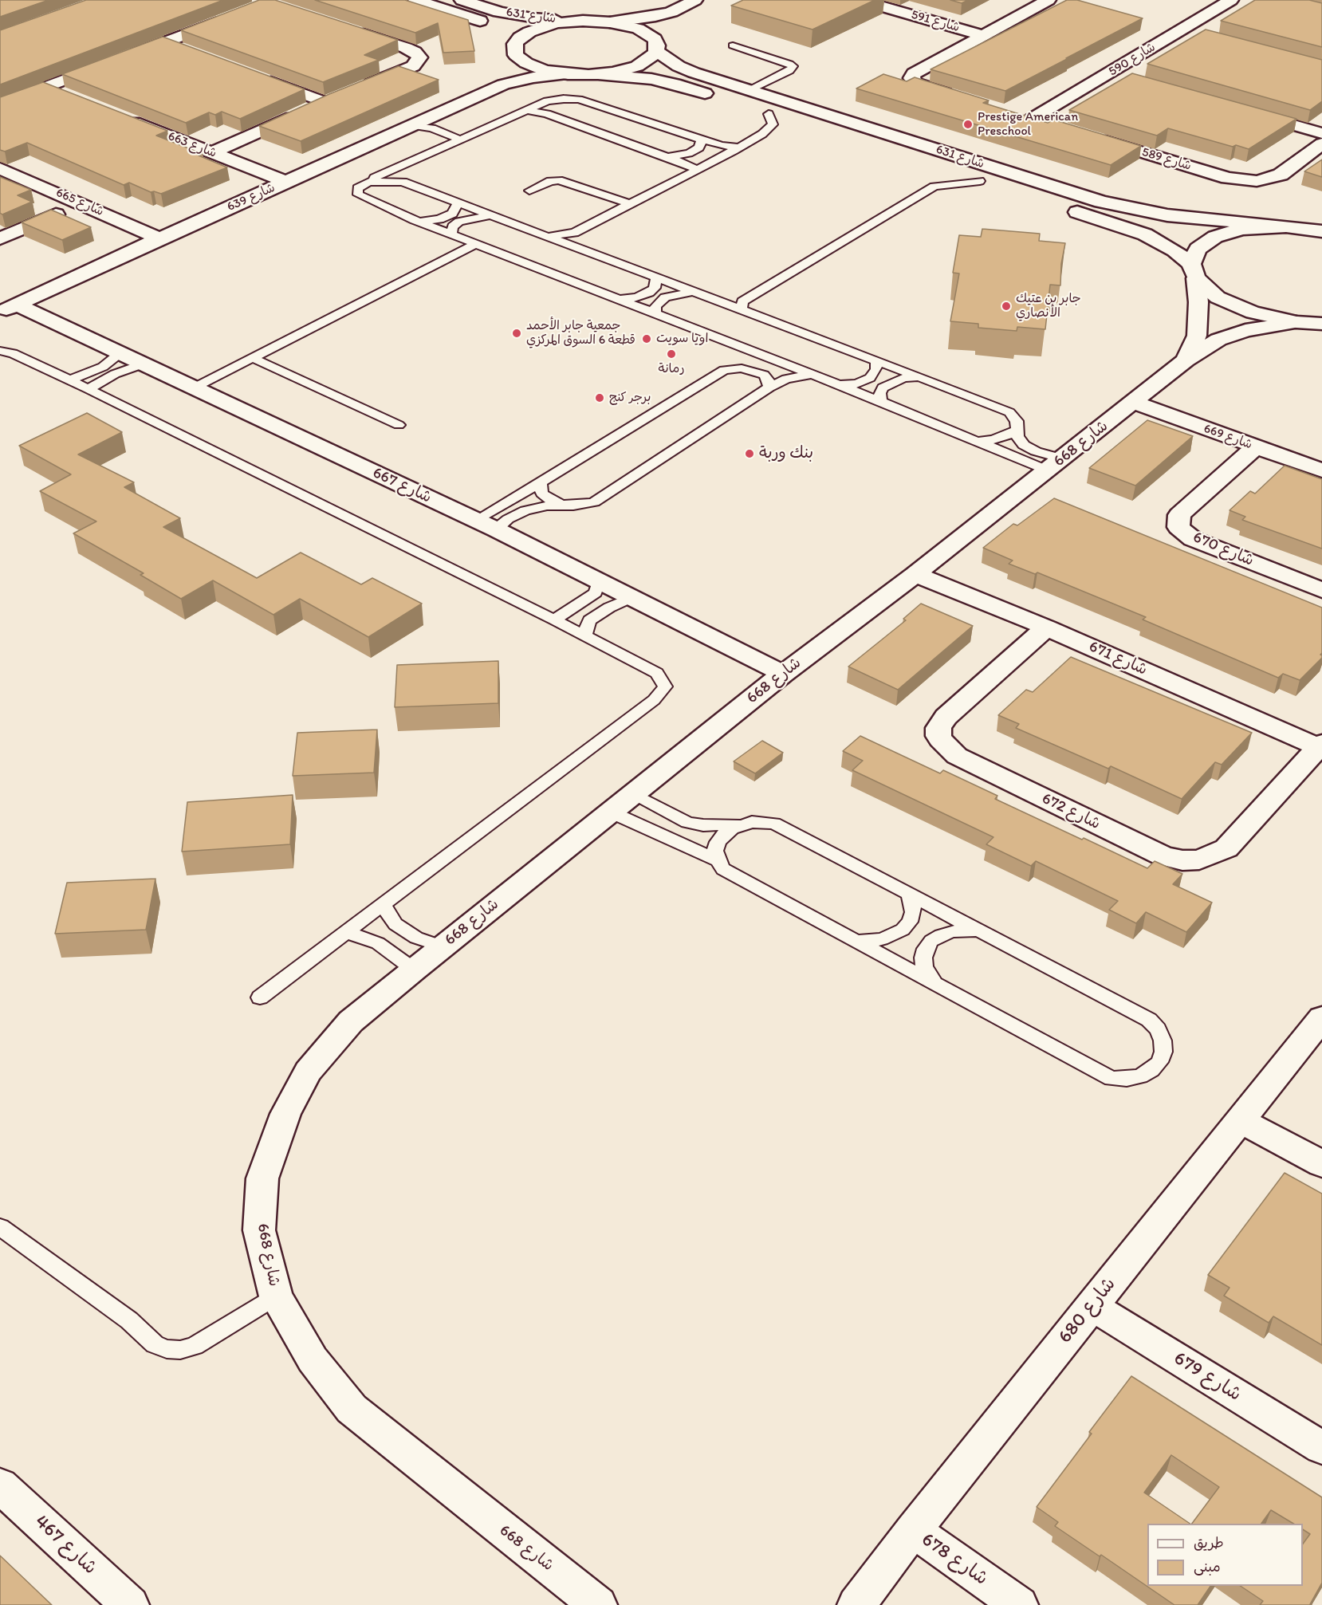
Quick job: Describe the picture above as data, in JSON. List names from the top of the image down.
{
  "streets": {
    "street": [
      "شارع 631",
      "شارع 591",
      "شارع 590",
      "شارع 663",
      "شارع 589",
      "شارع 639",
      "شارع 665",
      "شارع 669",
      "شارع 668",
      "شارع 667",
      "شارع 670",
      "شارع 671",
      "شارع 672",
      "شارع 680",
      "شارع 679",
      "شارع 467",
      "شارع 678"
    ]
  },
  "crossings": [
    ["شارع 631", "شارع 639"],
    ["شارع 663", "شارع 639"],
    ["شارع 639", "شارع 665"],
    ["شارع 639", "شارع 667"],
    ["شارع 669", "شارع 668"],
    ["شارع 669", "شارع 670"],
    ["شارع 668", "شارع 667"],
    ["شارع 668", "شارع 671"],
    ["شارع 671", "شارع 672"],
    ["شارع 680", "شارع 679"],
    ["شارع 680", "شارع 678"]
  ],
  "places": [
    "Prestige American Preschool",
    "جابر بن عتيك الأنصاري",
    "جمعية جابر الأحمد قطعة 6 السوق المركزي",
    "اويا سويت",
    "رمانة",
    "برجر كنج",
    "بنك وربة"
  ],
  "legend": ["طريق", "مبنى"]
}
